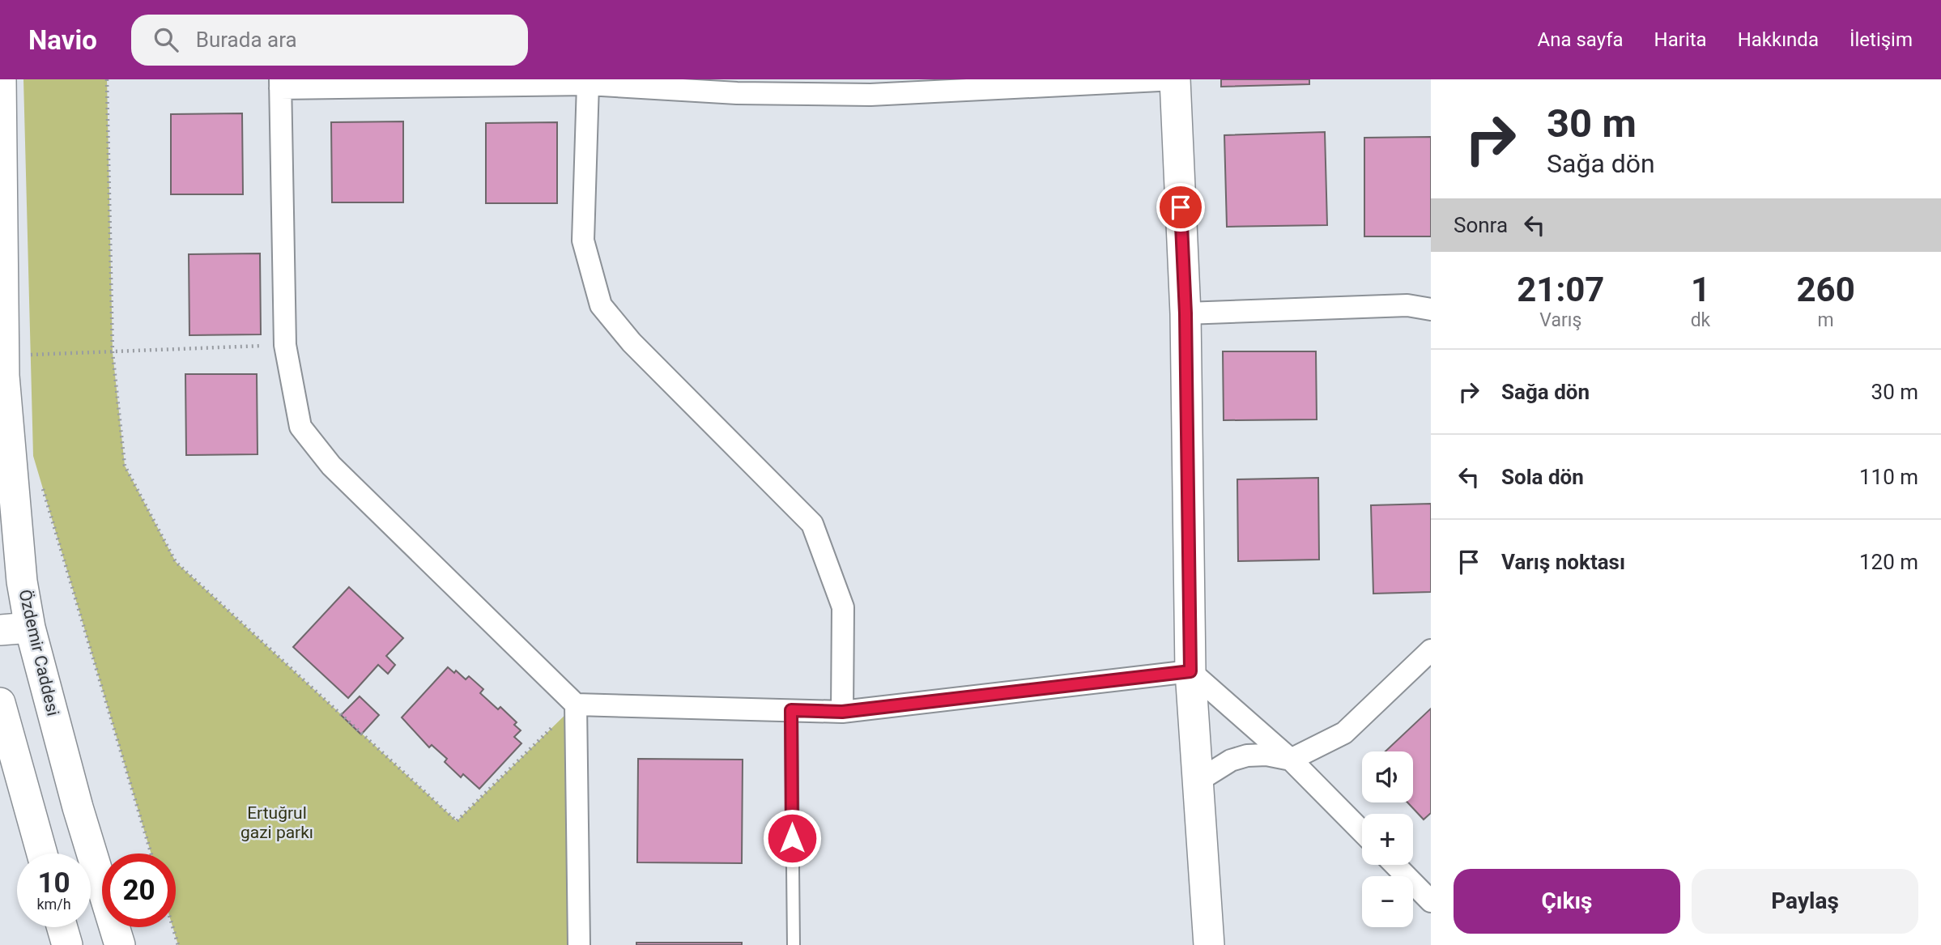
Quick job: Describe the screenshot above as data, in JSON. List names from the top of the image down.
{
  "streets": {
    "main road": ["Özdemir Caddesi"]
  },
  "parks": ["Ertuğrul gazi parkı"],
  "page": {
    "header": "Navio",
    "search": "Burada ara",
    "nav": [
      "Ana sayfa",
      "Harita",
      "Hakkında",
      "İletişim"
    ],
    "turn": ["30 m", "Sağa dön"],
    "then": "Sonra",
    "eta": [
      "21:07",
      "Varış",
      "1",
      "dk",
      "260",
      "m"
    ],
    "list": [
      {
        "name": "Sağa dön",
        "value": "30 m"
      },
      {
        "name": "Sola dön",
        "value": "110 m"
      },
      {
        "name": "Varış noktası",
        "value": "120 m"
      }
    ],
    "map_buttons": ["+", "−"],
    "speed": "10 km/h",
    "limit": "20",
    "buttons": ["Çıkış", "Paylaş"]
  }
}
